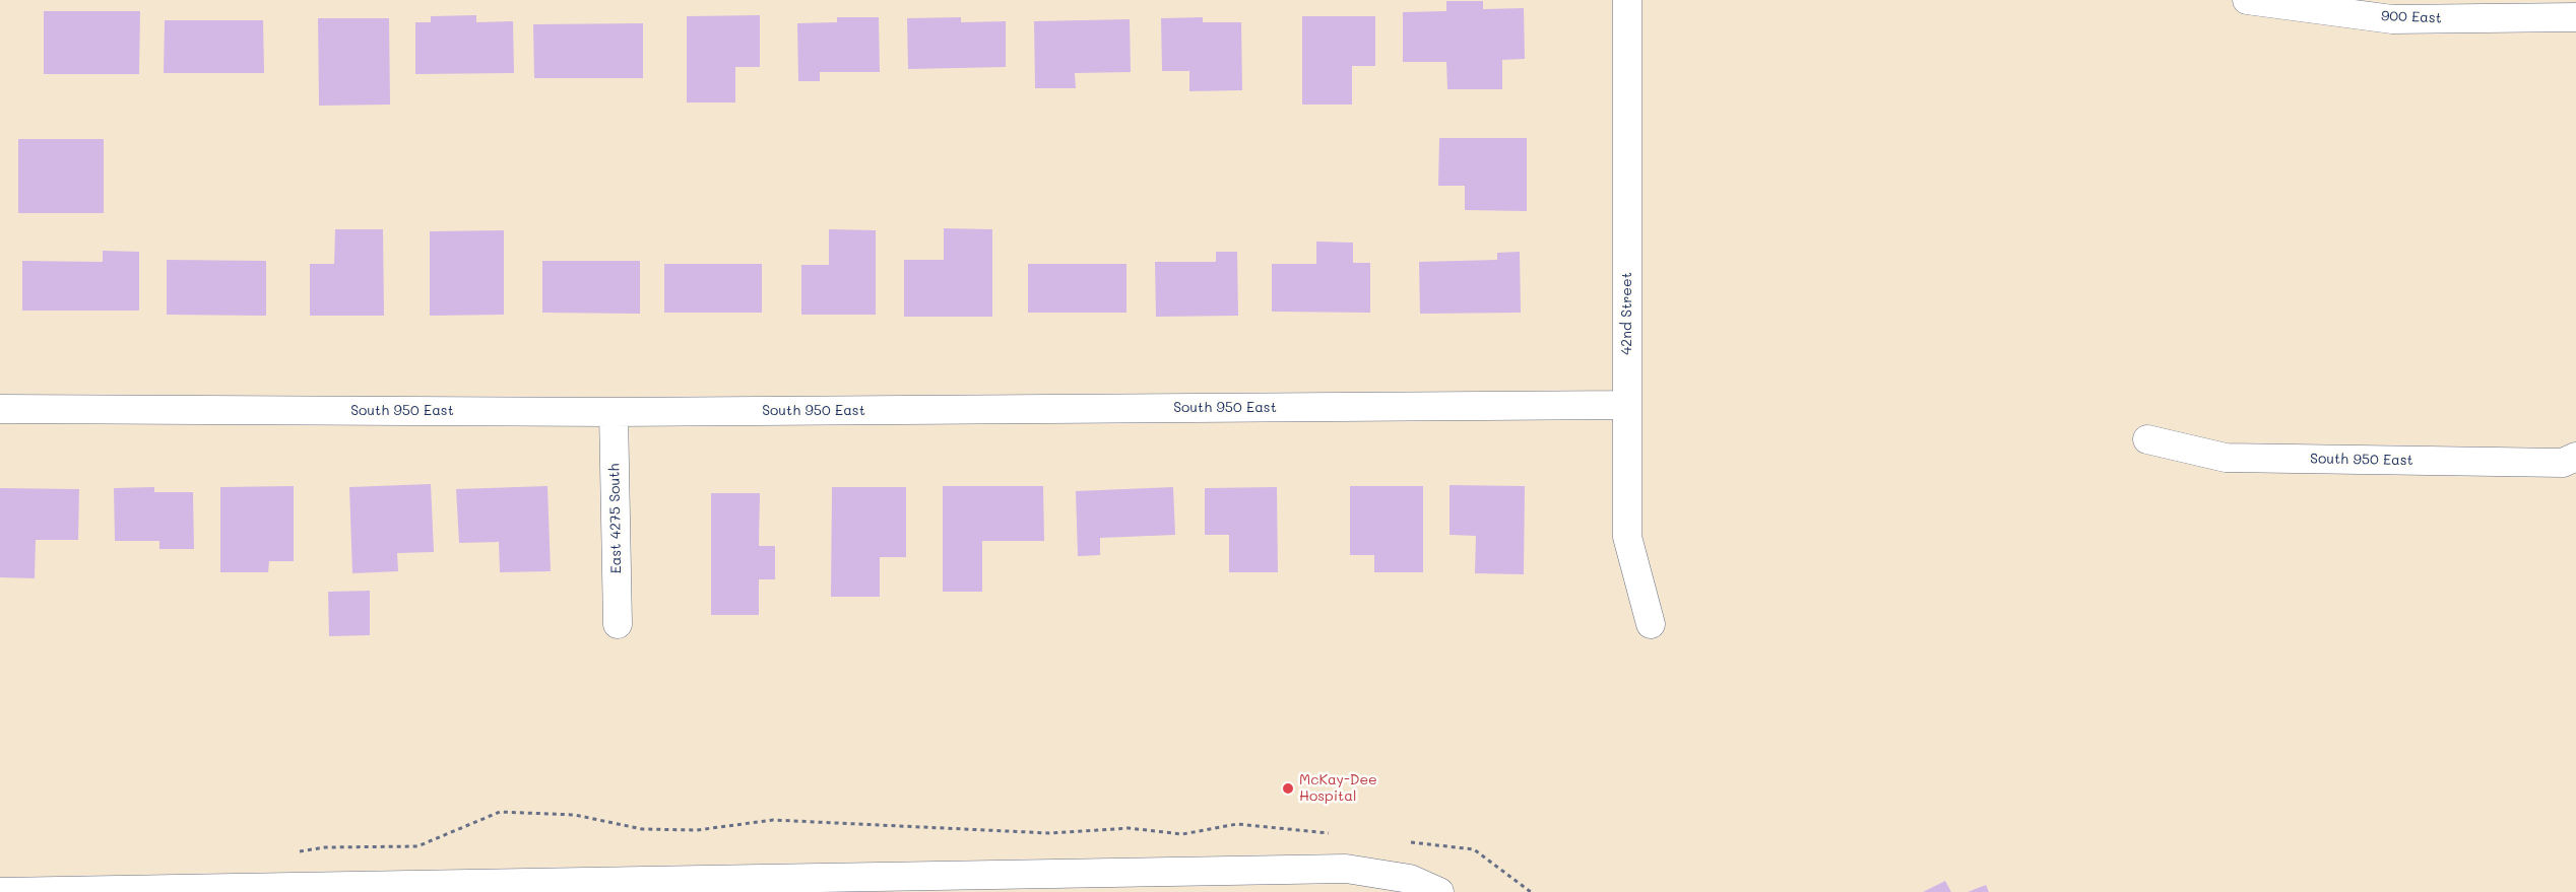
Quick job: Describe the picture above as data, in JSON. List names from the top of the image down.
{
  "streets": {
    "street": [
      "900 East",
      "42nd Street",
      "South 950 East",
      "East 4275 South"
    ]
  },
  "crossings": [
    ["42nd Street", "South 950 East"],
    ["South 950 East", "East 4275 South"]
  ],
  "places": ["McKay-Dee Hospital"]
}
